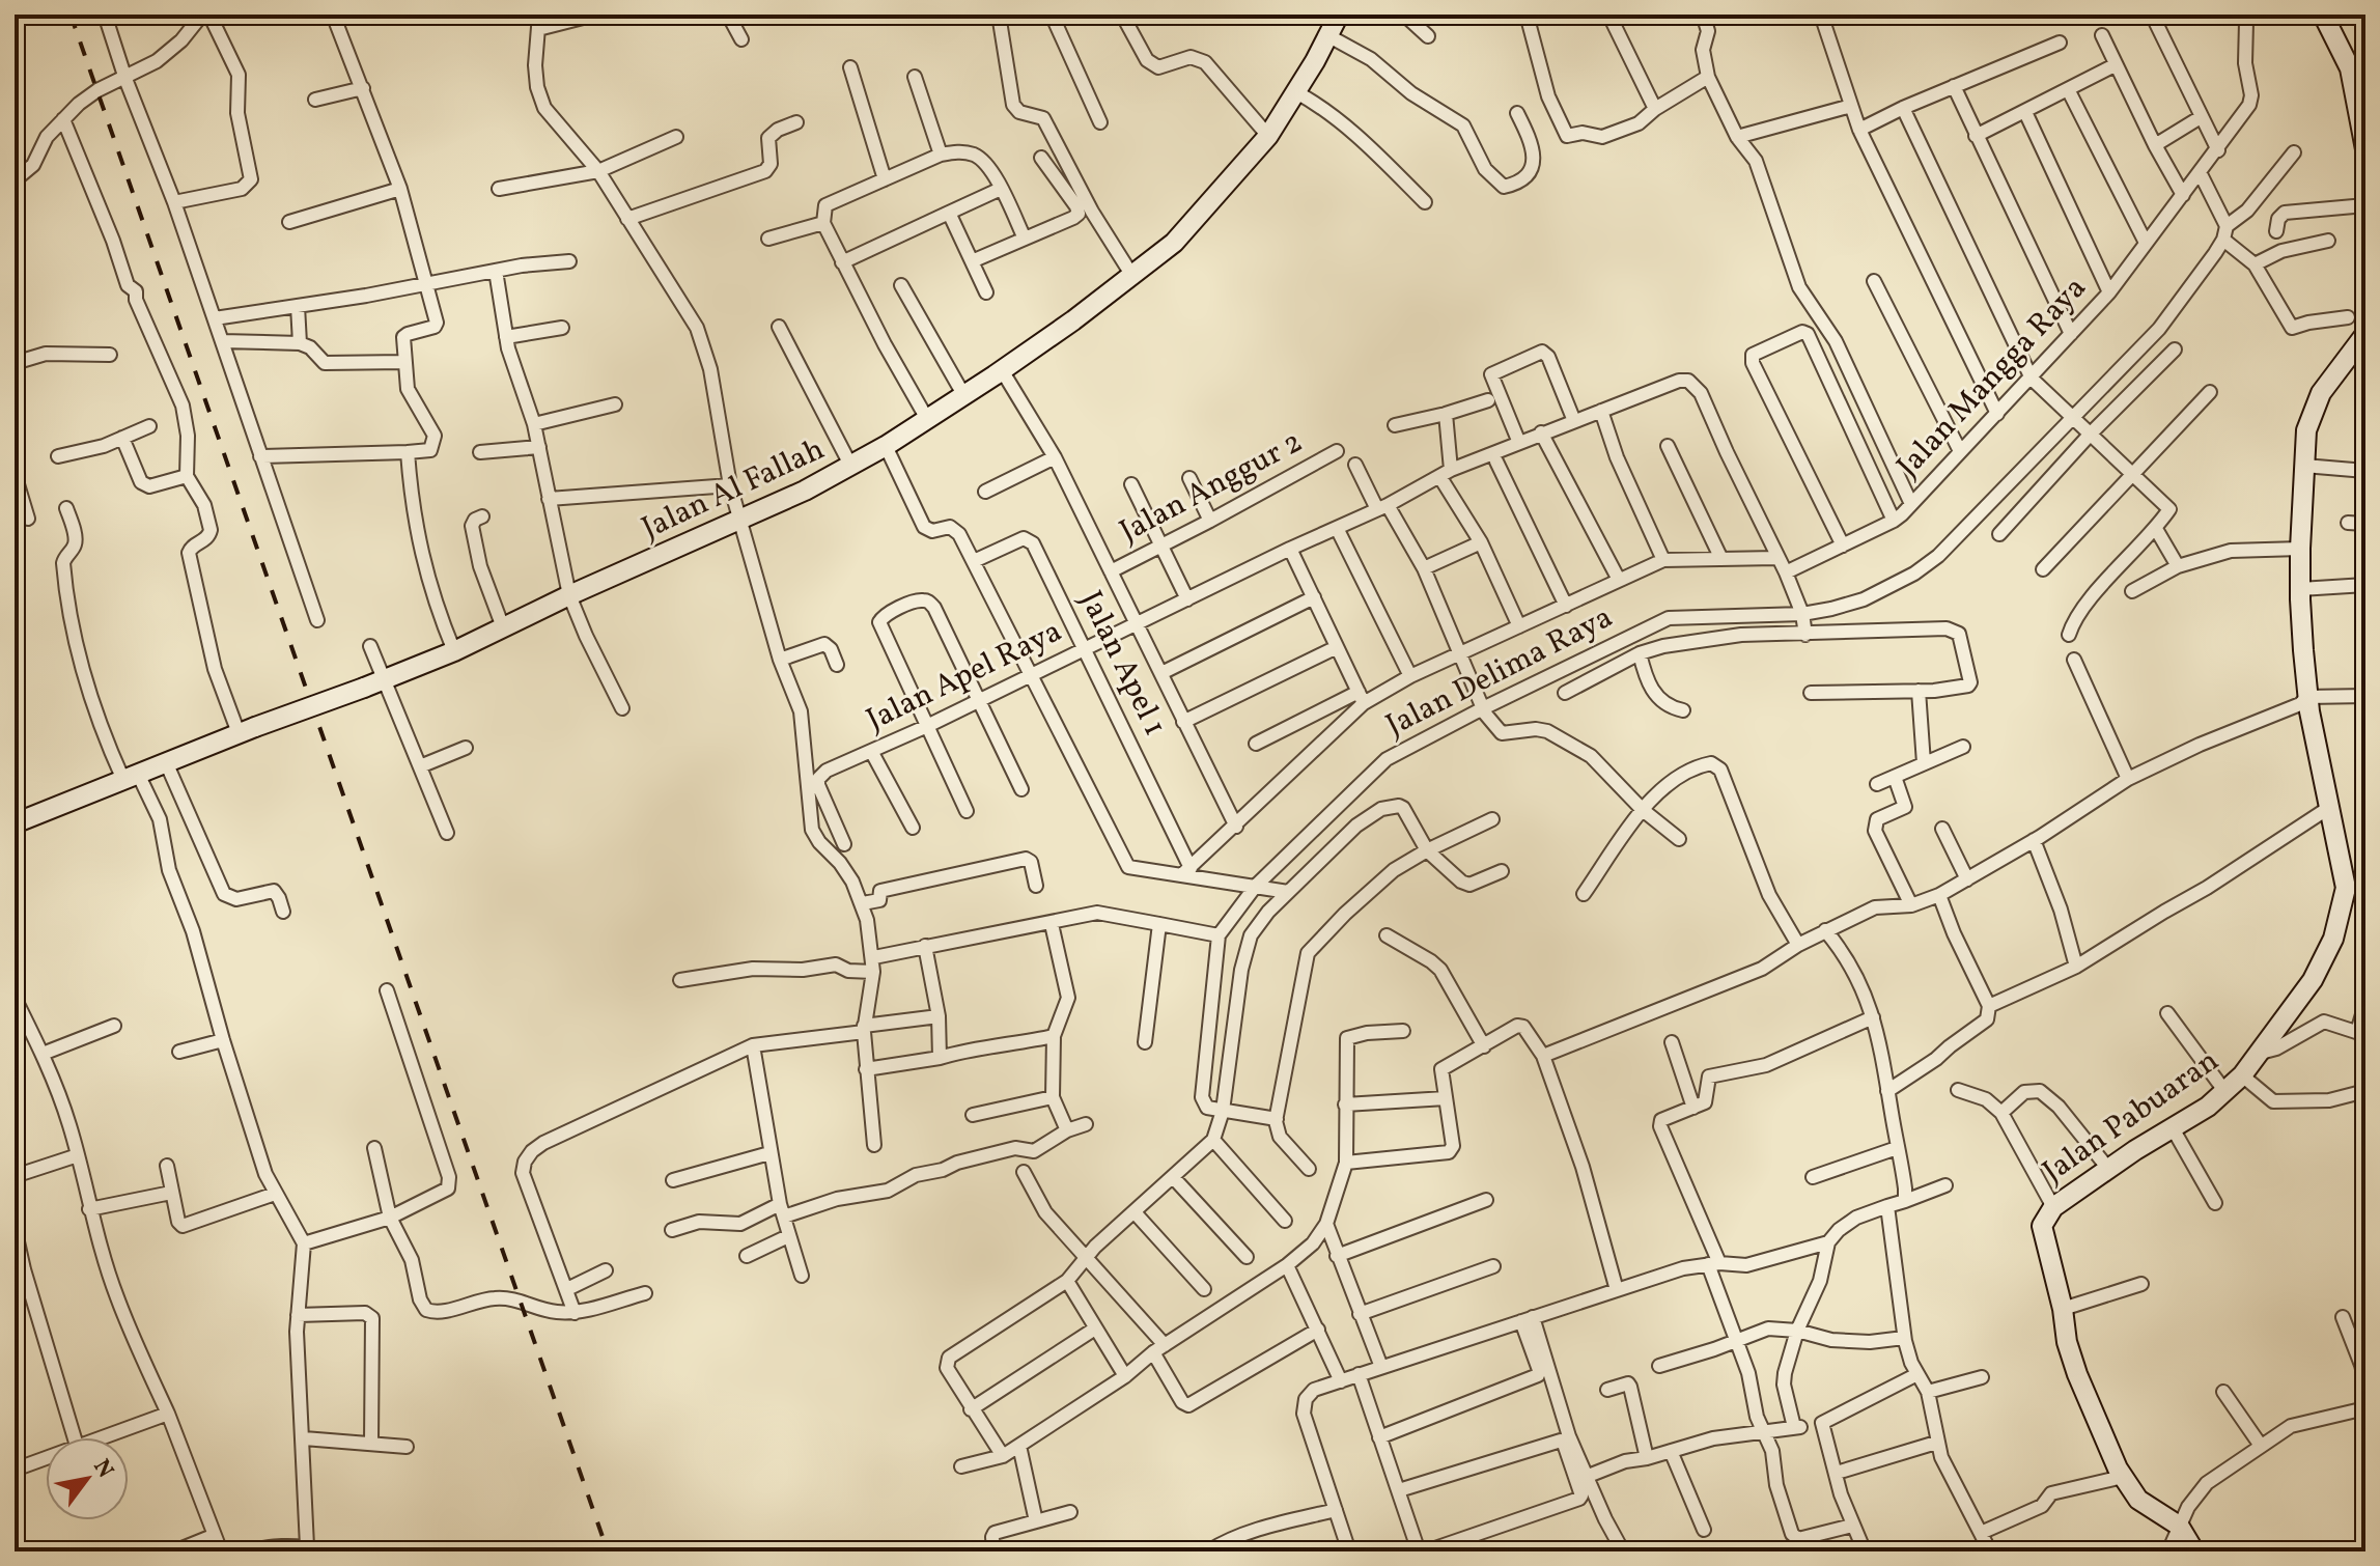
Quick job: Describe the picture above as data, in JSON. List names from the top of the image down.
{
  "streets": {
    "street": [
      "Jalan Mangga Raya",
      "Jalan Anggur 2",
      "Jalan Al Fallah",
      "Jalan Apel 1",
      "Jalan Delima Raya",
      "Jalan Apel Raya",
      "Jalan Pabuaran"
    ]
  },
  "crossings": [
    ["Jalan Mangga Raya", "Jalan Apel Raya"],
    ["Jalan Apel 1", "Jalan Delima Raya"],
    ["Jalan Apel 1", "Jalan Apel Raya"],
    ["Jalan Delima Raya", "Jalan Apel Raya"]
  ],
  "north": "top right"
}
